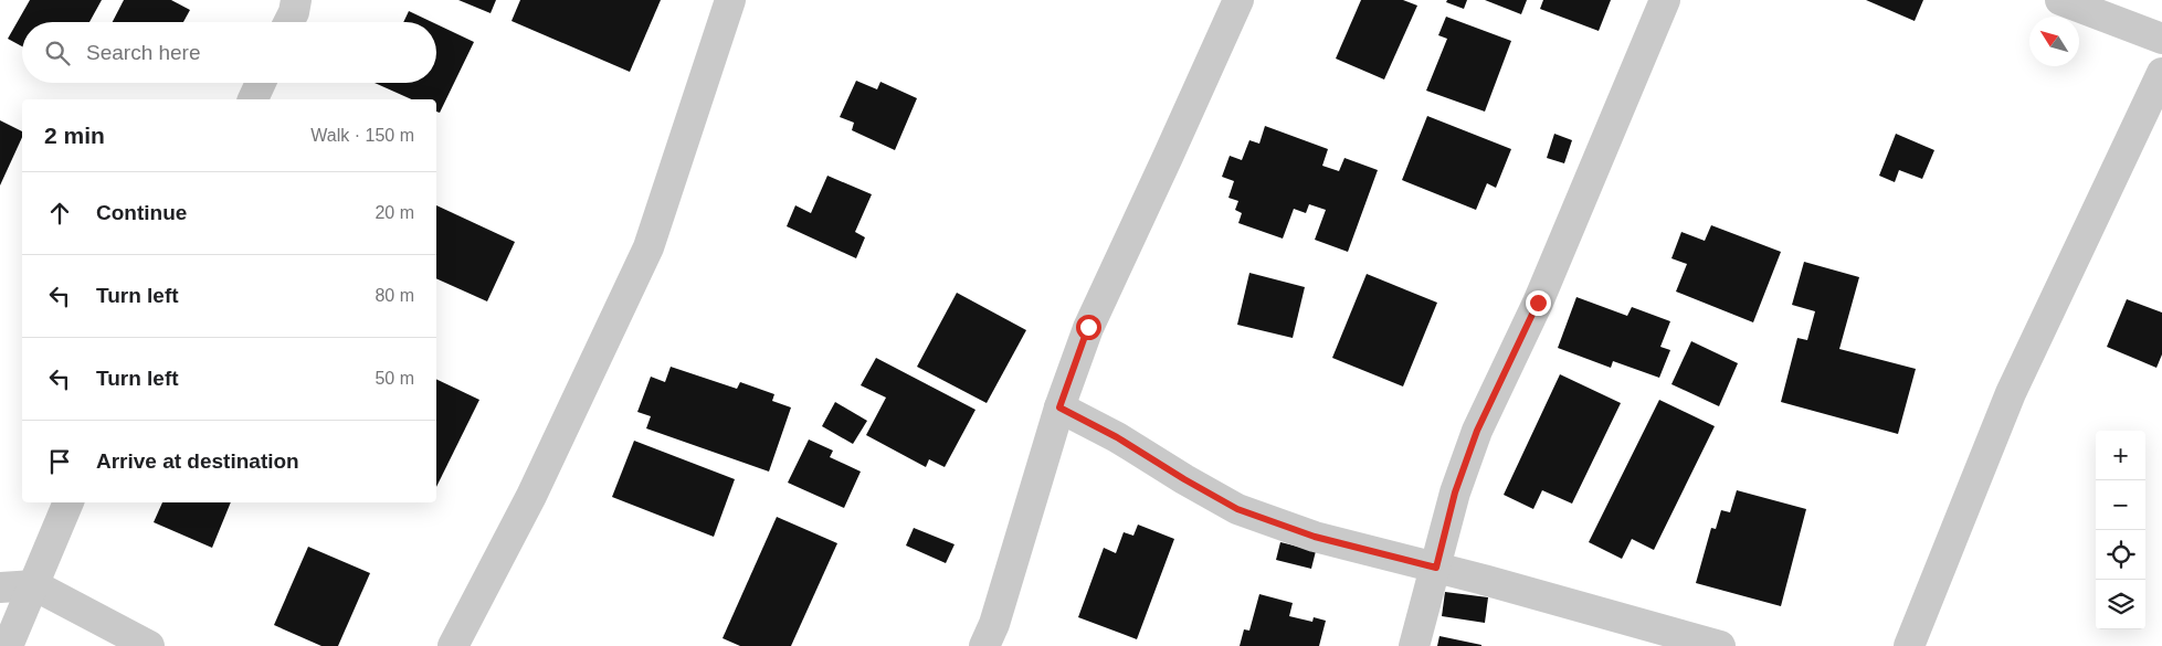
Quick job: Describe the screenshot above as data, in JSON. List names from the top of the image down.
{
  "north": "top left",
  "page": {
    "search": "Search here",
    "heading": ["2 min", "Walk · 150 m"],
    "list": [
      ["Continue", "20 m"],
      ["Turn left", "80 m"],
      ["Turn left", "50 m"],
      "Arrive at destination"
    ],
    "map_buttons": ["+", "−"]
  }
}
